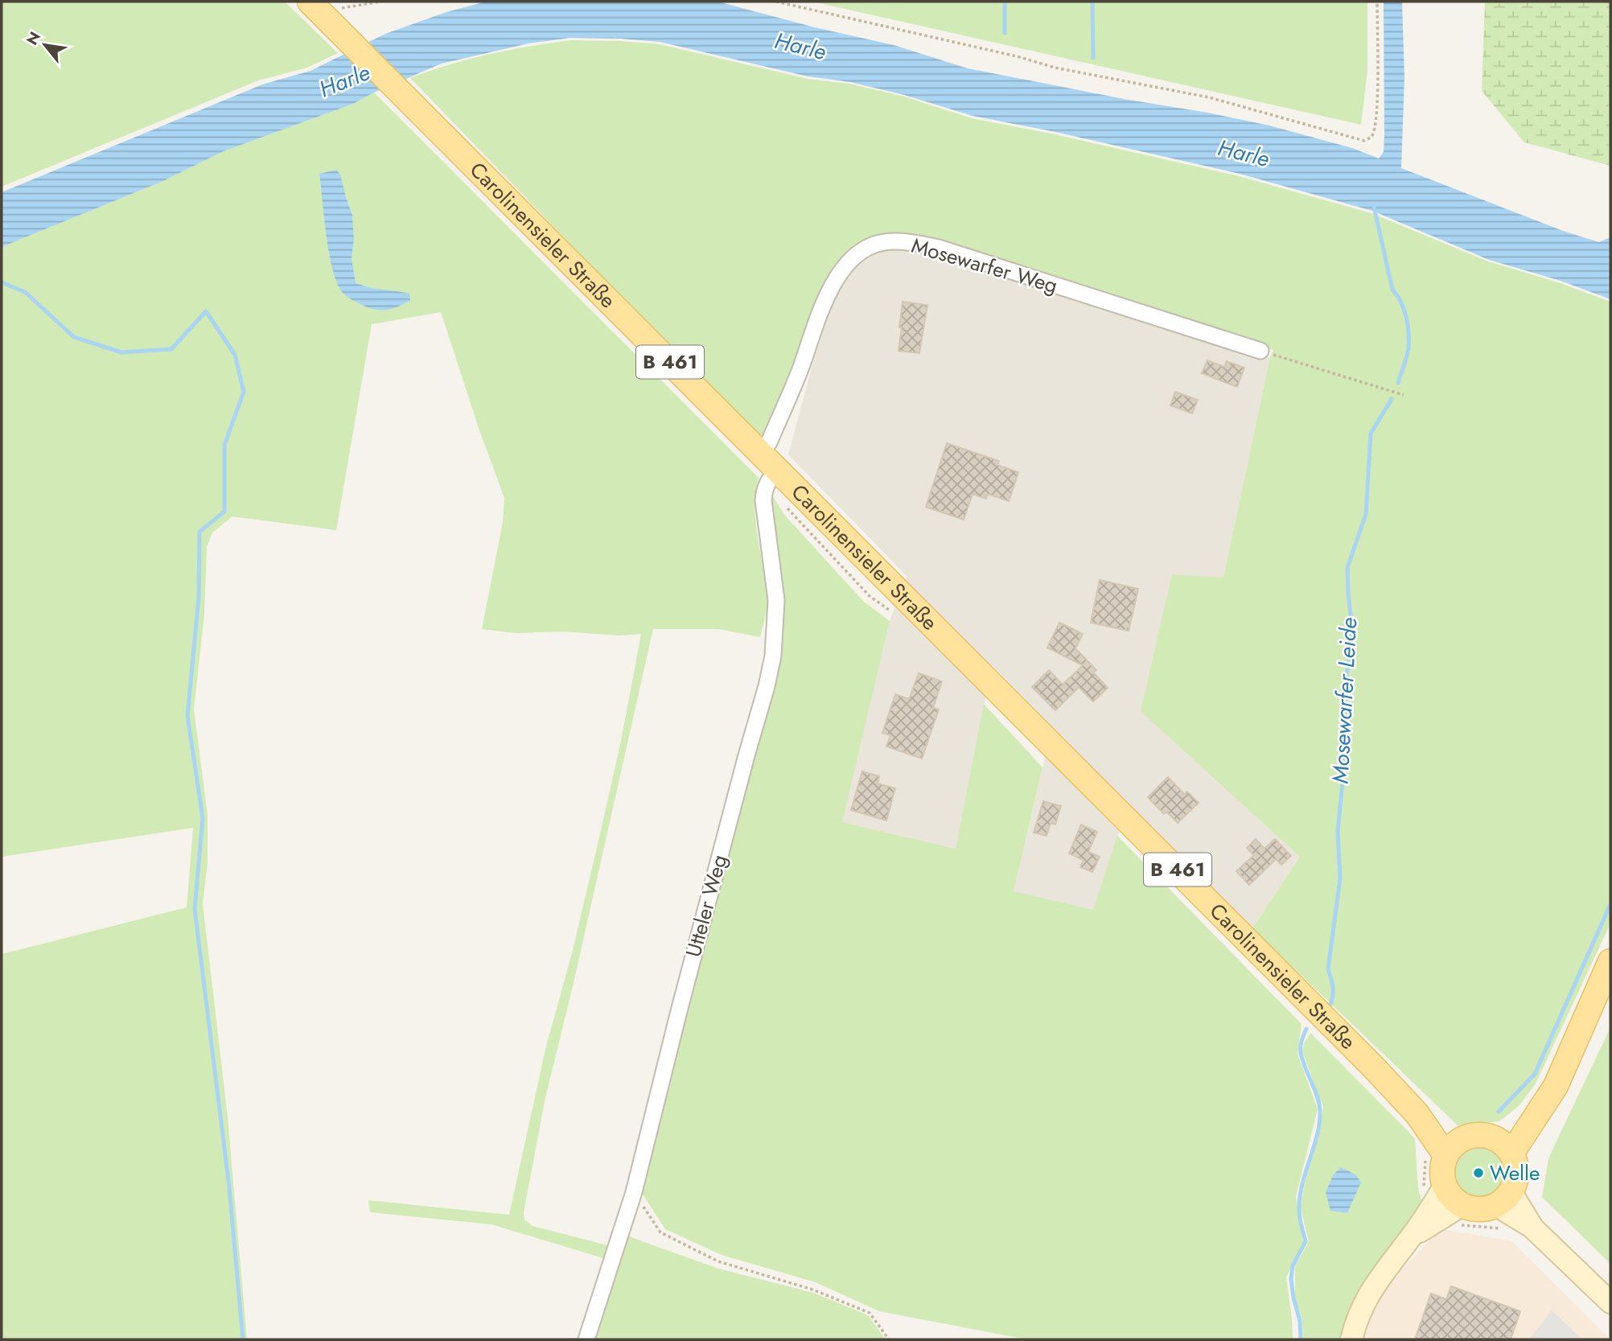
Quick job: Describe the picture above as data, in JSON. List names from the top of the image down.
{
  "streets": {
    "main road": ["Carolinensieler Straße", "B 461"],
    "street": ["Mosewarfer Weg", "Utteler Weg"]
  },
  "crossings": [
    ["Carolinensieler Straße", "Mosewarfer Weg"],
    ["Carolinensieler Straße", "Utteler Weg"]
  ],
  "water": ["Harle", "Mosewarfer Leide"],
  "places": ["Welle"],
  "north": "top left"
}
